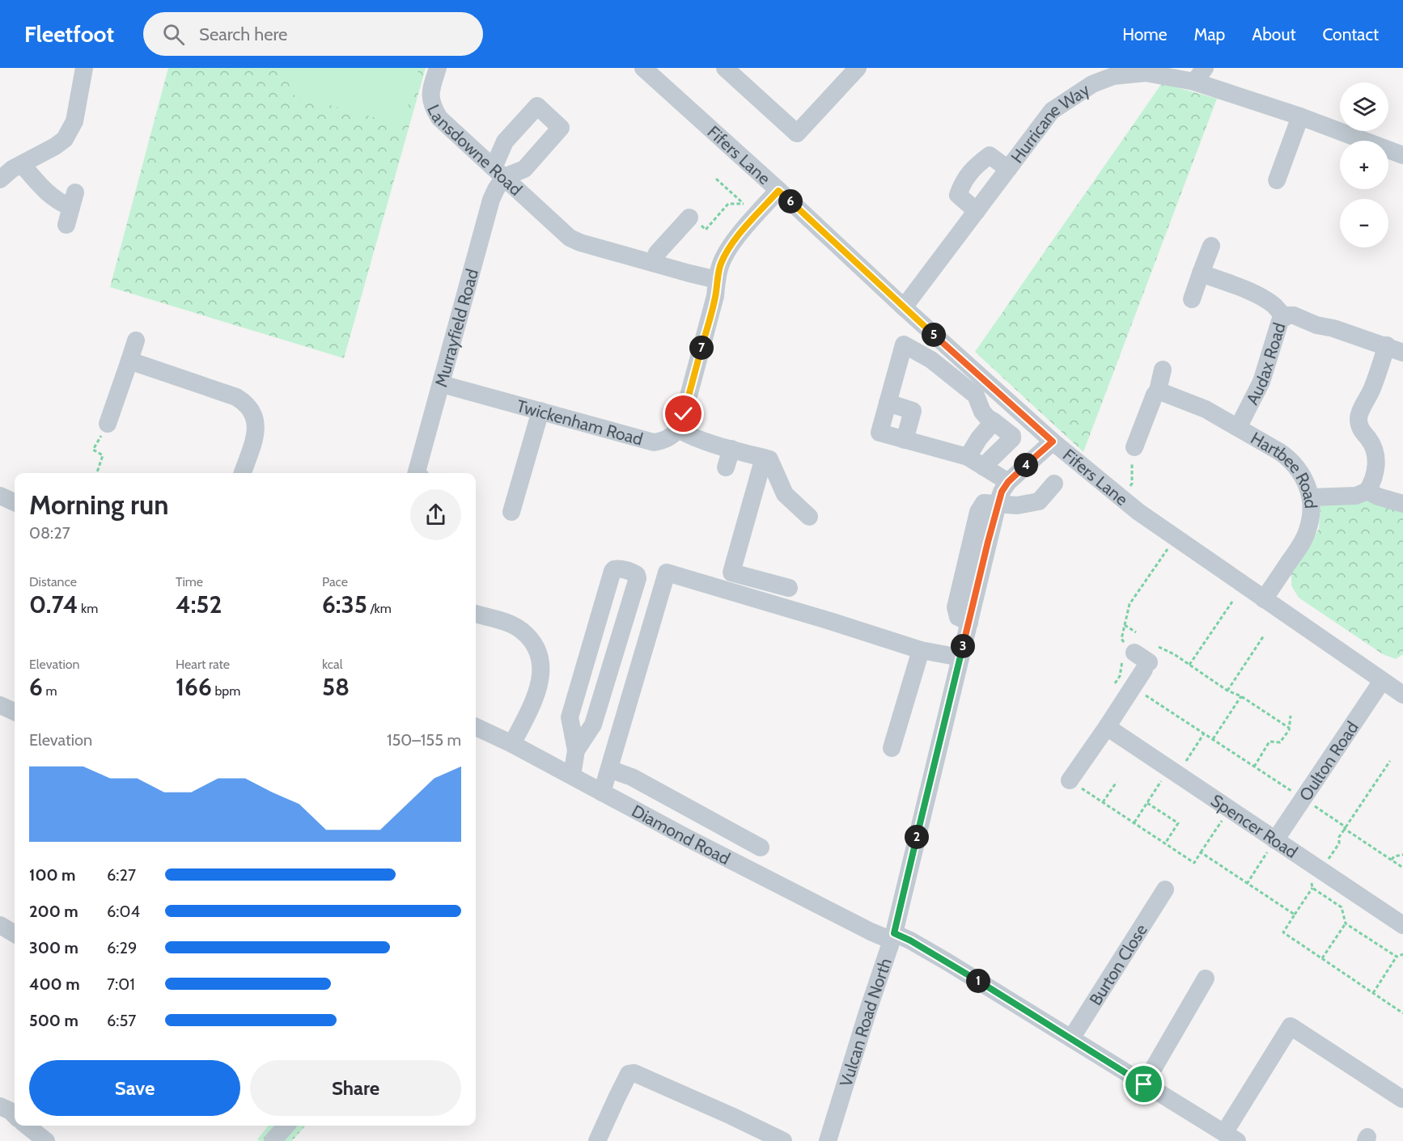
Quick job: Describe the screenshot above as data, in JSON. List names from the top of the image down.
{
  "streets": {
    "street": [
      "Hurricane Way",
      "Lansdowne Road",
      "Fifers Lane",
      "Murrayfield Road",
      "Audax Road",
      "Twickenham Road",
      "Hartbee Road",
      "Oulton Road",
      "Spencer Road",
      "Diamond Road",
      "Burton Close",
      "Vulcan Road North"
    ]
  },
  "crossings": [
    ["Hurricane Way", "Fifers Lane"],
    ["Lansdowne Road", "Murrayfield Road"],
    ["Fifers Lane", "Hartbee Road"],
    ["Fifers Lane", "Oulton Road"],
    ["Fifers Lane", "Vulcan Road North"],
    ["Murrayfield Road", "Twickenham Road"],
    ["Audax Road", "Hartbee Road"],
    ["Oulton Road", "Spencer Road"],
    ["Diamond Road", "Burton Close"],
    ["Diamond Road", "Vulcan Road North"]
  ],
  "page": {
    "header": "Fleetfoot",
    "search": "Search here",
    "nav": [
      "Home",
      "Map",
      "About",
      "Contact"
    ],
    "map_buttons": ["+", "−"],
    "pins": [
      "6",
      "5",
      "7",
      "4",
      "3",
      "2",
      "1"
    ],
    "heading": ["Morning run", "08:27"],
    "stats": [
      ["Distance", "0.74 km"],
      ["Time", "4:52"],
      ["Pace", "6:35 /km"],
      ["Elevation", "6 m"],
      ["Heart rate", "166 bpm"],
      ["kcal", "58"]
    ],
    "chart": ["Elevation", "150–155 m"],
    "list": [
      {
        "name": "100 m",
        "note": "6:27"
      },
      {
        "name": "200 m",
        "note": "6:04"
      },
      {
        "name": "300 m",
        "note": "6:29"
      },
      {
        "name": "400 m",
        "note": "7:01"
      },
      {
        "name": "500 m",
        "note": "6:57"
      }
    ],
    "buttons": ["Save", "Share"]
  }
}
